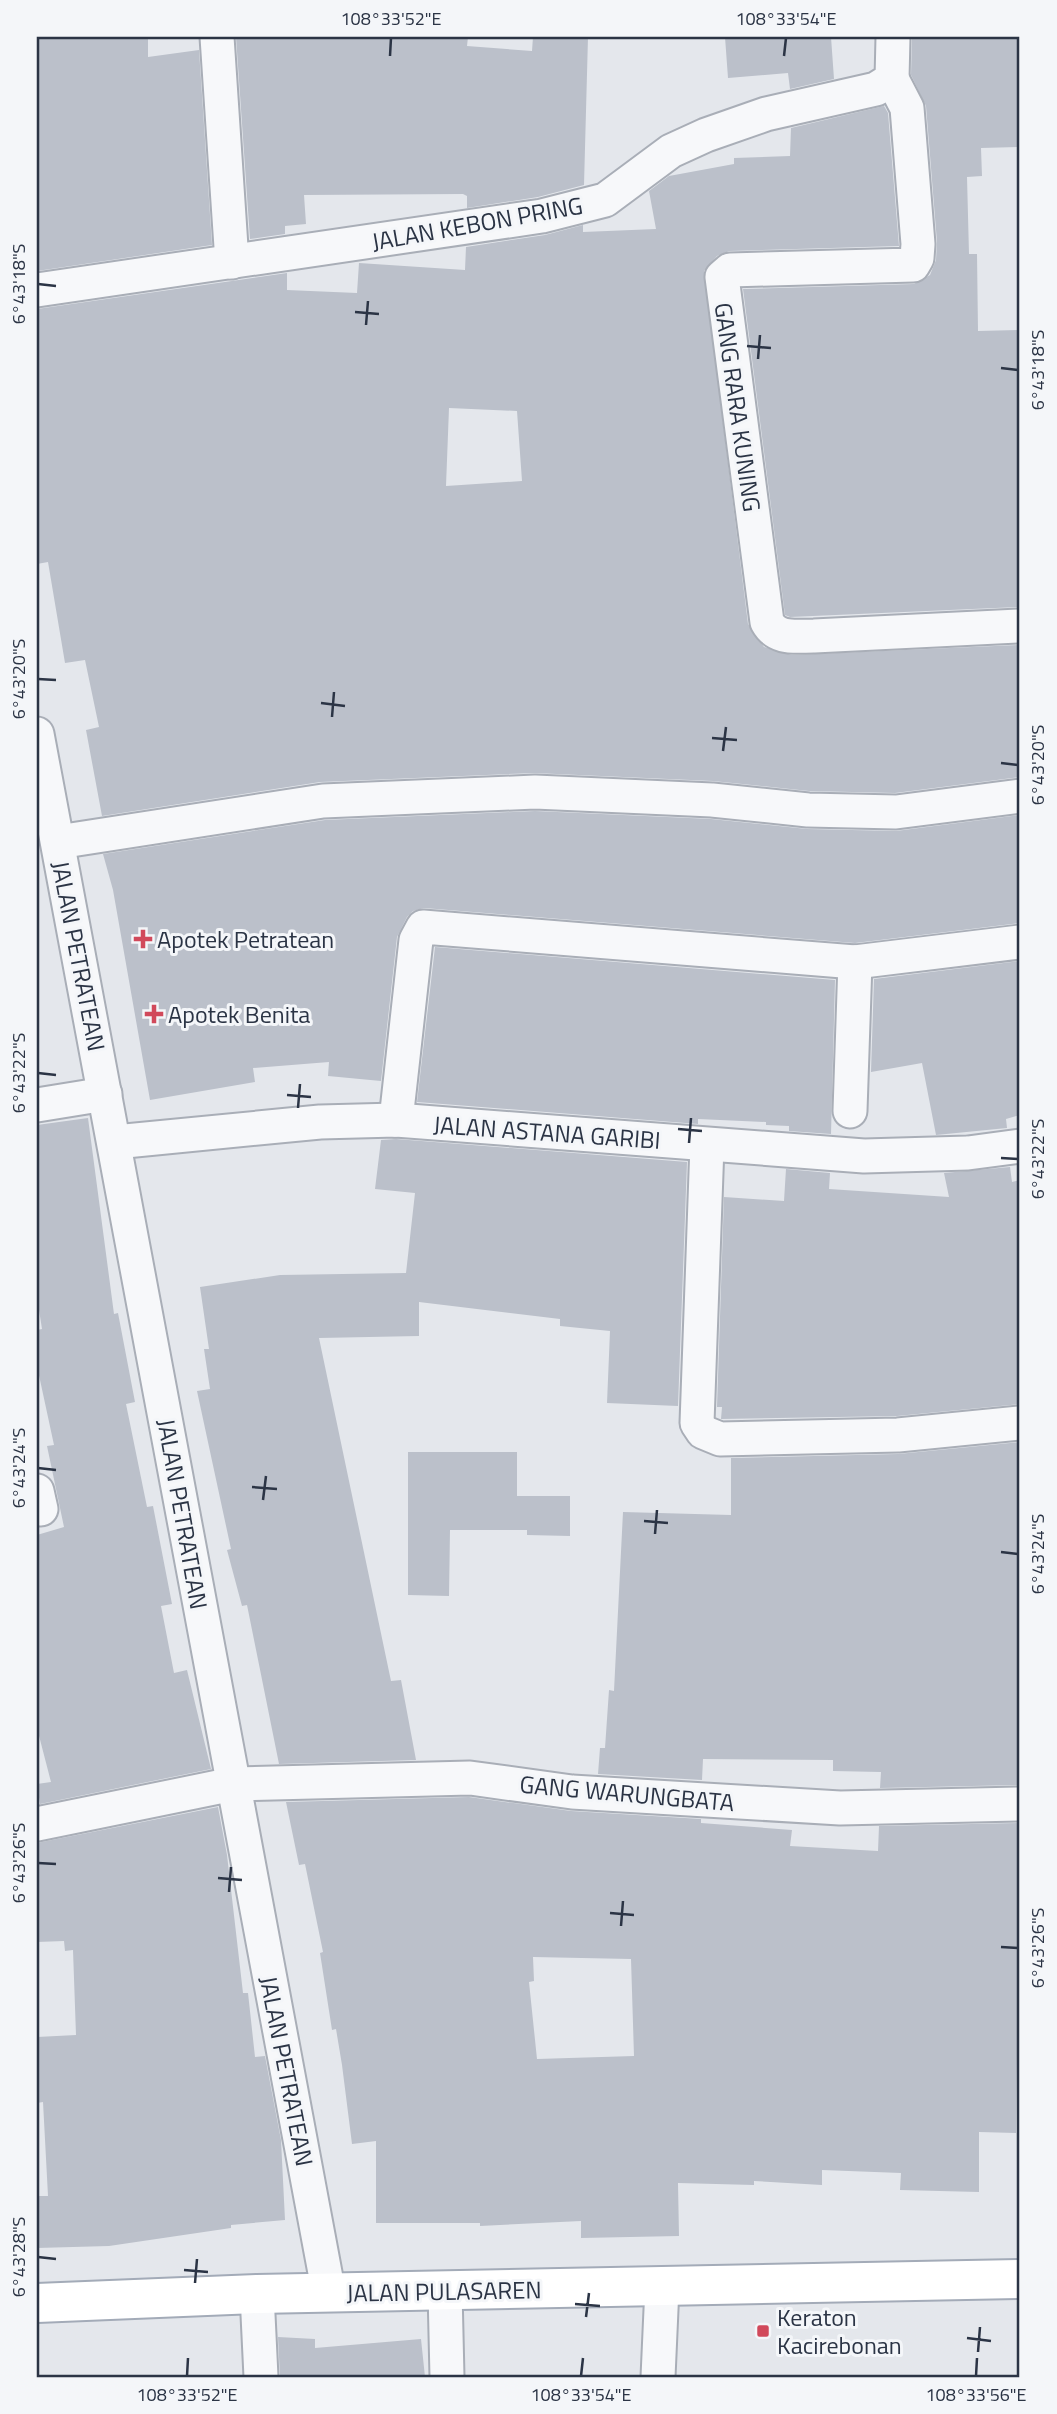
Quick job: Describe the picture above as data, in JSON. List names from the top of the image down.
{
  "streets": {
    "main road": ["JALAN PULASAREN"],
    "street": [
      "JALAN KEBON PRING",
      "GANG RARA KUNING",
      "JALAN PETRATEAN",
      "JALAN ASTANA GARIBI",
      "GANG WARUNGBATA"
    ]
  },
  "crossings": [
    ["JALAN KEBON PRING", "GANG RARA KUNING"],
    ["JALAN PETRATEAN", "JALAN ASTANA GARIBI"],
    ["JALAN PETRATEAN", "GANG WARUNGBATA"],
    ["JALAN PETRATEAN", "JALAN PULASAREN"]
  ],
  "places": {
    "health": ["Apotek Petratean", "Apotek Benita"],
    "transit": ["Keraton Kacirebonan"]
  },
  "coordinates": [
    "108°33'52\"E",
    "108°33'54\"E",
    "6°43'18\"S",
    "6°43'20\"S",
    "6°43'22\"S",
    "6°43'24\"S",
    "6°43'26\"S",
    "6°43'28\"S",
    "108°33'56\"E"
  ]
}
